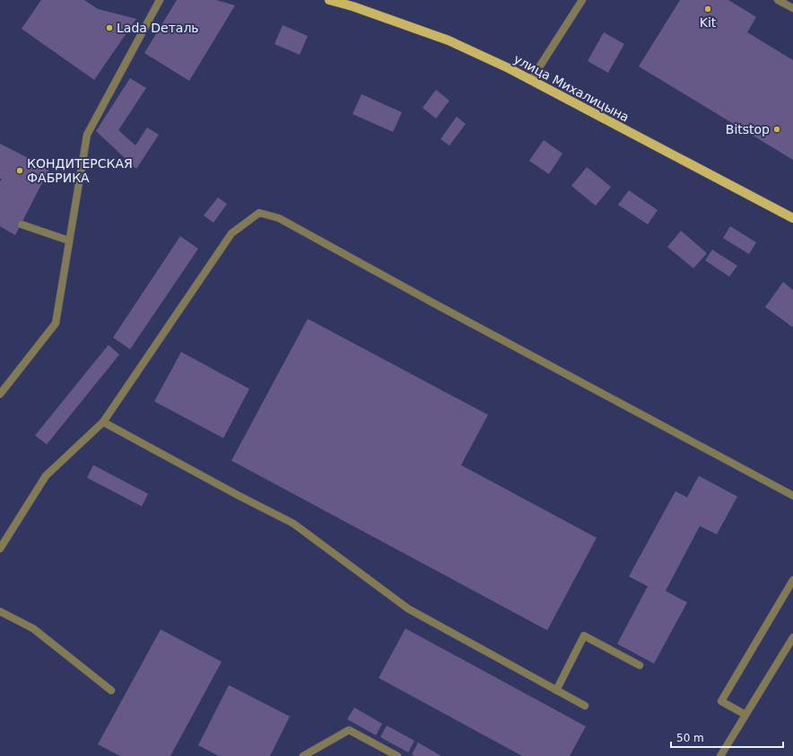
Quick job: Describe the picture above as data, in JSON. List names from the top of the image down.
{
  "streets": {
    "main road": ["улица Михалицына"]
  },
  "places": [
    "Kit",
    "Lada Dеталь",
    "Bitstop",
    "КОНДИТЕРСКАЯ ФАБРИКА"
  ],
  "scale_bar": "50 m"
}
